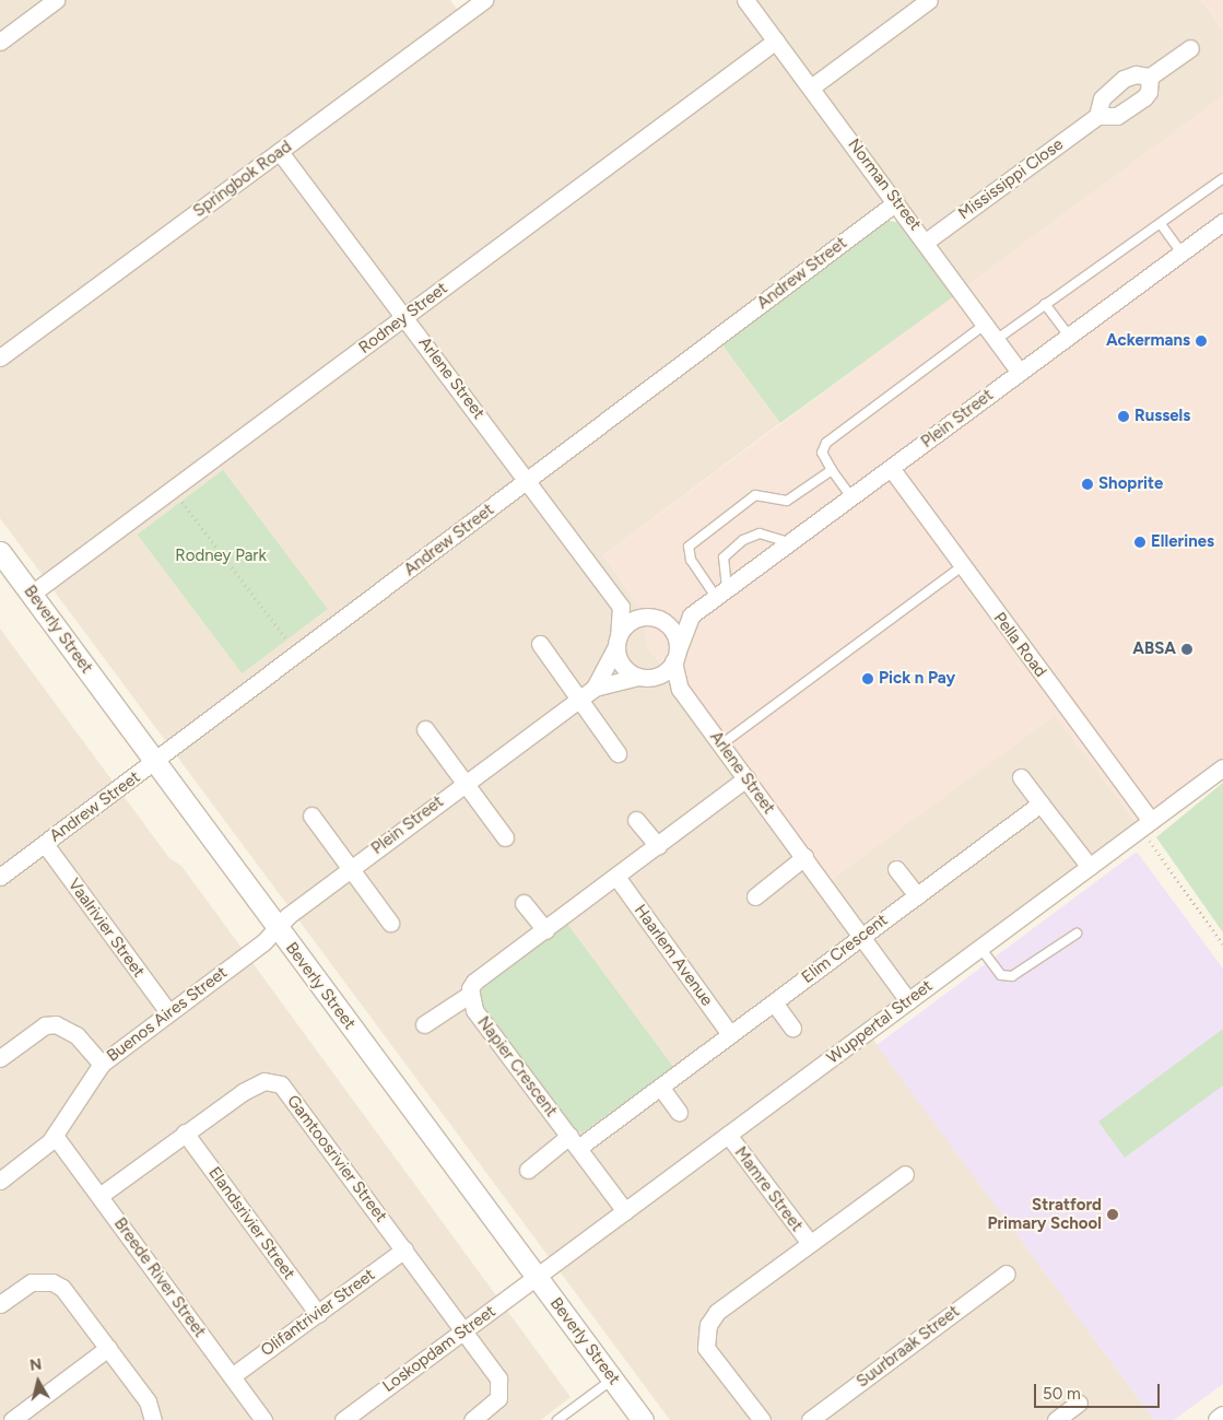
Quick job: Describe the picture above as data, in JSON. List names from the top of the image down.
{
  "streets": {
    "street": [
      "Springbok Road",
      "Mississippi Close",
      "Norman Street",
      "Andrew Street",
      "Rodney Street",
      "Arlene Street",
      "Plein Street",
      "Beverly Street",
      "Pella Road",
      "Vaalrivier Street",
      "Elim Crescent",
      "Haarlem Avenue",
      "Buenos Aires Street",
      "Wuppertal Street",
      "Napier Crescent",
      "Gamtoosrivier Street",
      "Mamre Street",
      "Elandsrivier Street",
      "Breede River Street",
      "Olifantrivier Street",
      "Suurbraak Street",
      "Loskopdam Street"
    ]
  },
  "crossings": [
    ["Springbok Road", "Arlene Street"],
    ["Mississippi Close", "Norman Street"],
    ["Norman Street", "Andrew Street"],
    ["Norman Street", "Rodney Street"],
    ["Norman Street", "Plein Street"],
    ["Andrew Street", "Arlene Street"],
    ["Andrew Street", "Beverly Street"],
    ["Andrew Street", "Vaalrivier Street"],
    ["Rodney Street", "Arlene Street"],
    ["Rodney Street", "Beverly Street"],
    ["Arlene Street", "Plein Street"],
    ["Arlene Street", "Elim Crescent"],
    ["Arlene Street", "Wuppertal Street"],
    ["Plein Street", "Beverly Street"],
    ["Plein Street", "Pella Road"],
    ["Plein Street", "Buenos Aires Street"],
    ["Beverly Street", "Buenos Aires Street"],
    ["Beverly Street", "Wuppertal Street"],
    ["Beverly Street", "Loskopdam Street"],
    ["Pella Road", "Wuppertal Street"],
    ["Vaalrivier Street", "Buenos Aires Street"],
    ["Elim Crescent", "Haarlem Avenue"],
    ["Elim Crescent", "Napier Crescent"],
    ["Buenos Aires Street", "Breede River Street"],
    ["Wuppertal Street", "Napier Crescent"],
    ["Wuppertal Street", "Mamre Street"],
    ["Wuppertal Street", "Loskopdam Street"],
    ["Gamtoosrivier Street", "Elandsrivier Street"],
    ["Gamtoosrivier Street", "Breede River Street"],
    ["Gamtoosrivier Street", "Olifantrivier Street"],
    ["Gamtoosrivier Street", "Loskopdam Street"],
    ["Elandsrivier Street", "Olifantrivier Street"],
    ["Breede River Street", "Olifantrivier Street"]
  ],
  "parks": ["Rodney Park"],
  "places": [
    "Ackermans",
    "Russels",
    "Shoprite",
    "Ellerines",
    "ABSA",
    "Pick n Pay",
    "Stratford Primary School"
  ],
  "scale_bar": "50 m",
  "north": "top"
}
